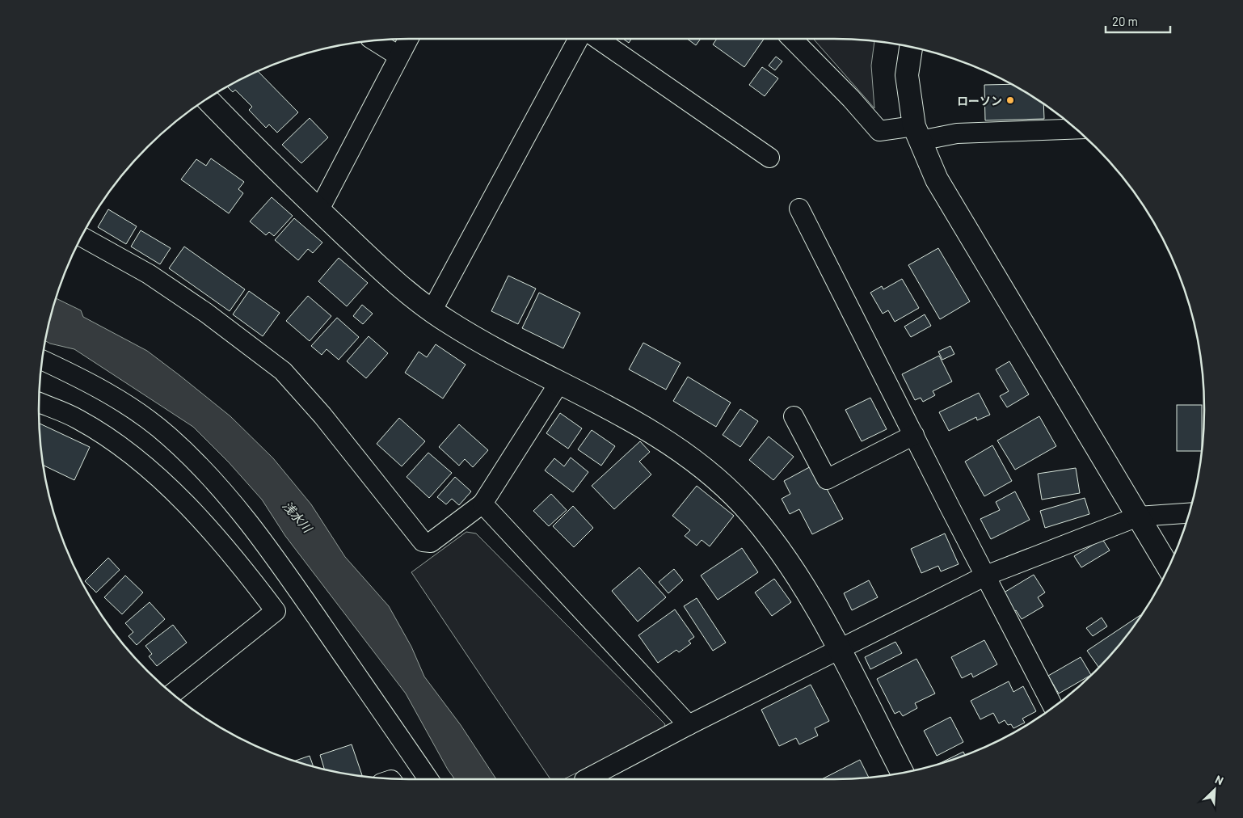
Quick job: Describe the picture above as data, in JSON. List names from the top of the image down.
{
  "water": ["浅水川"],
  "places": ["ローソン"],
  "scale_bar": "20 m",
  "north": "top right"
}
